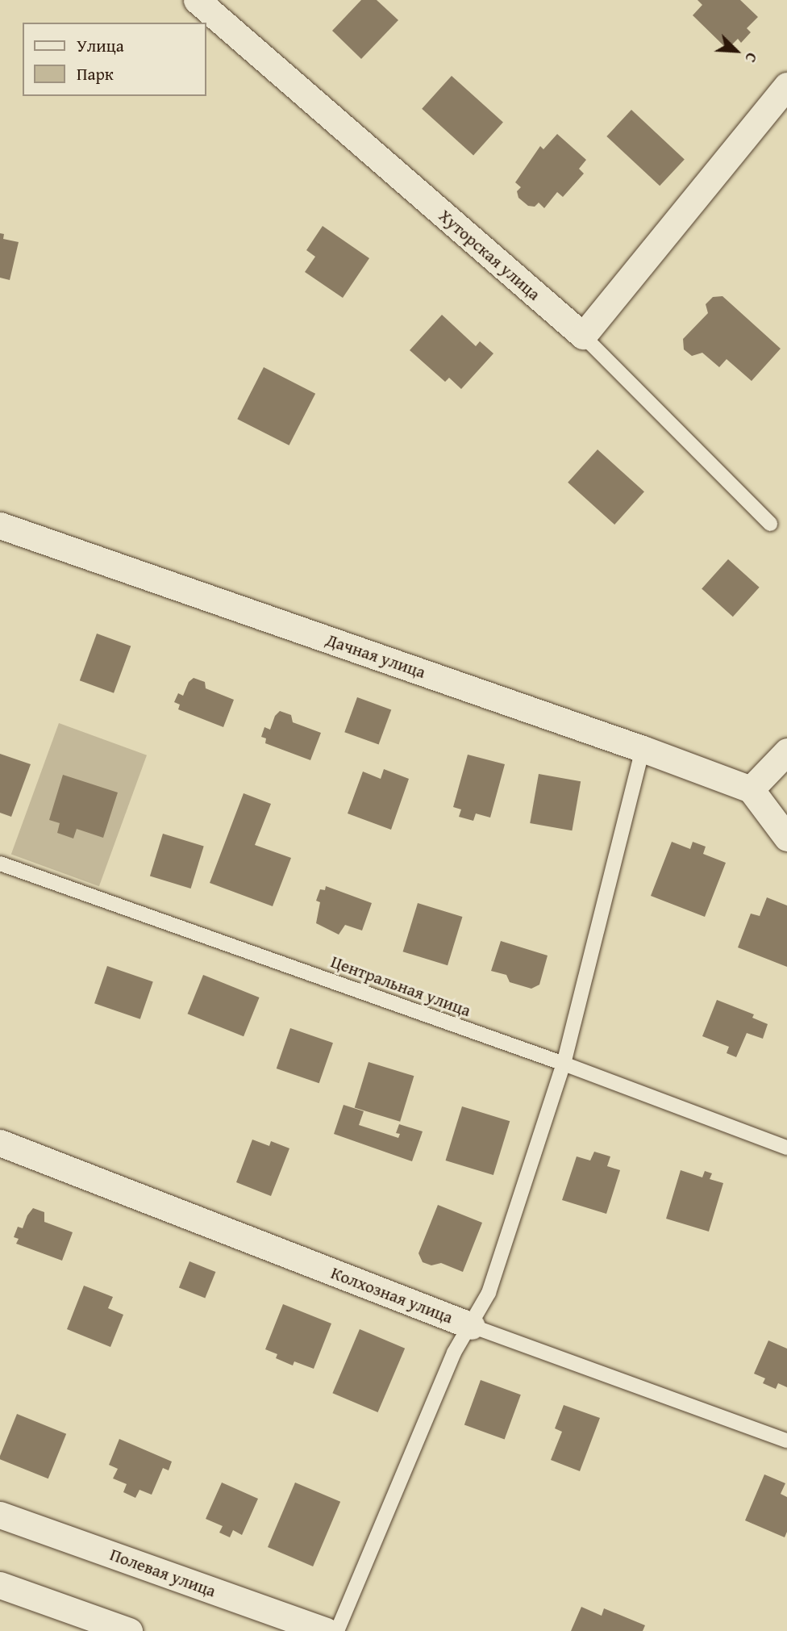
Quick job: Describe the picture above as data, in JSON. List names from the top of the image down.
{
  "streets": {
    "street": [
      "Хуторская улица",
      "Дачная улица",
      "Колхозная улица",
      "Полевая улица"
    ],
    "lane": ["Центральная улица"]
  },
  "legend": ["Улица", "Парк"],
  "north": "bottom right"
}
